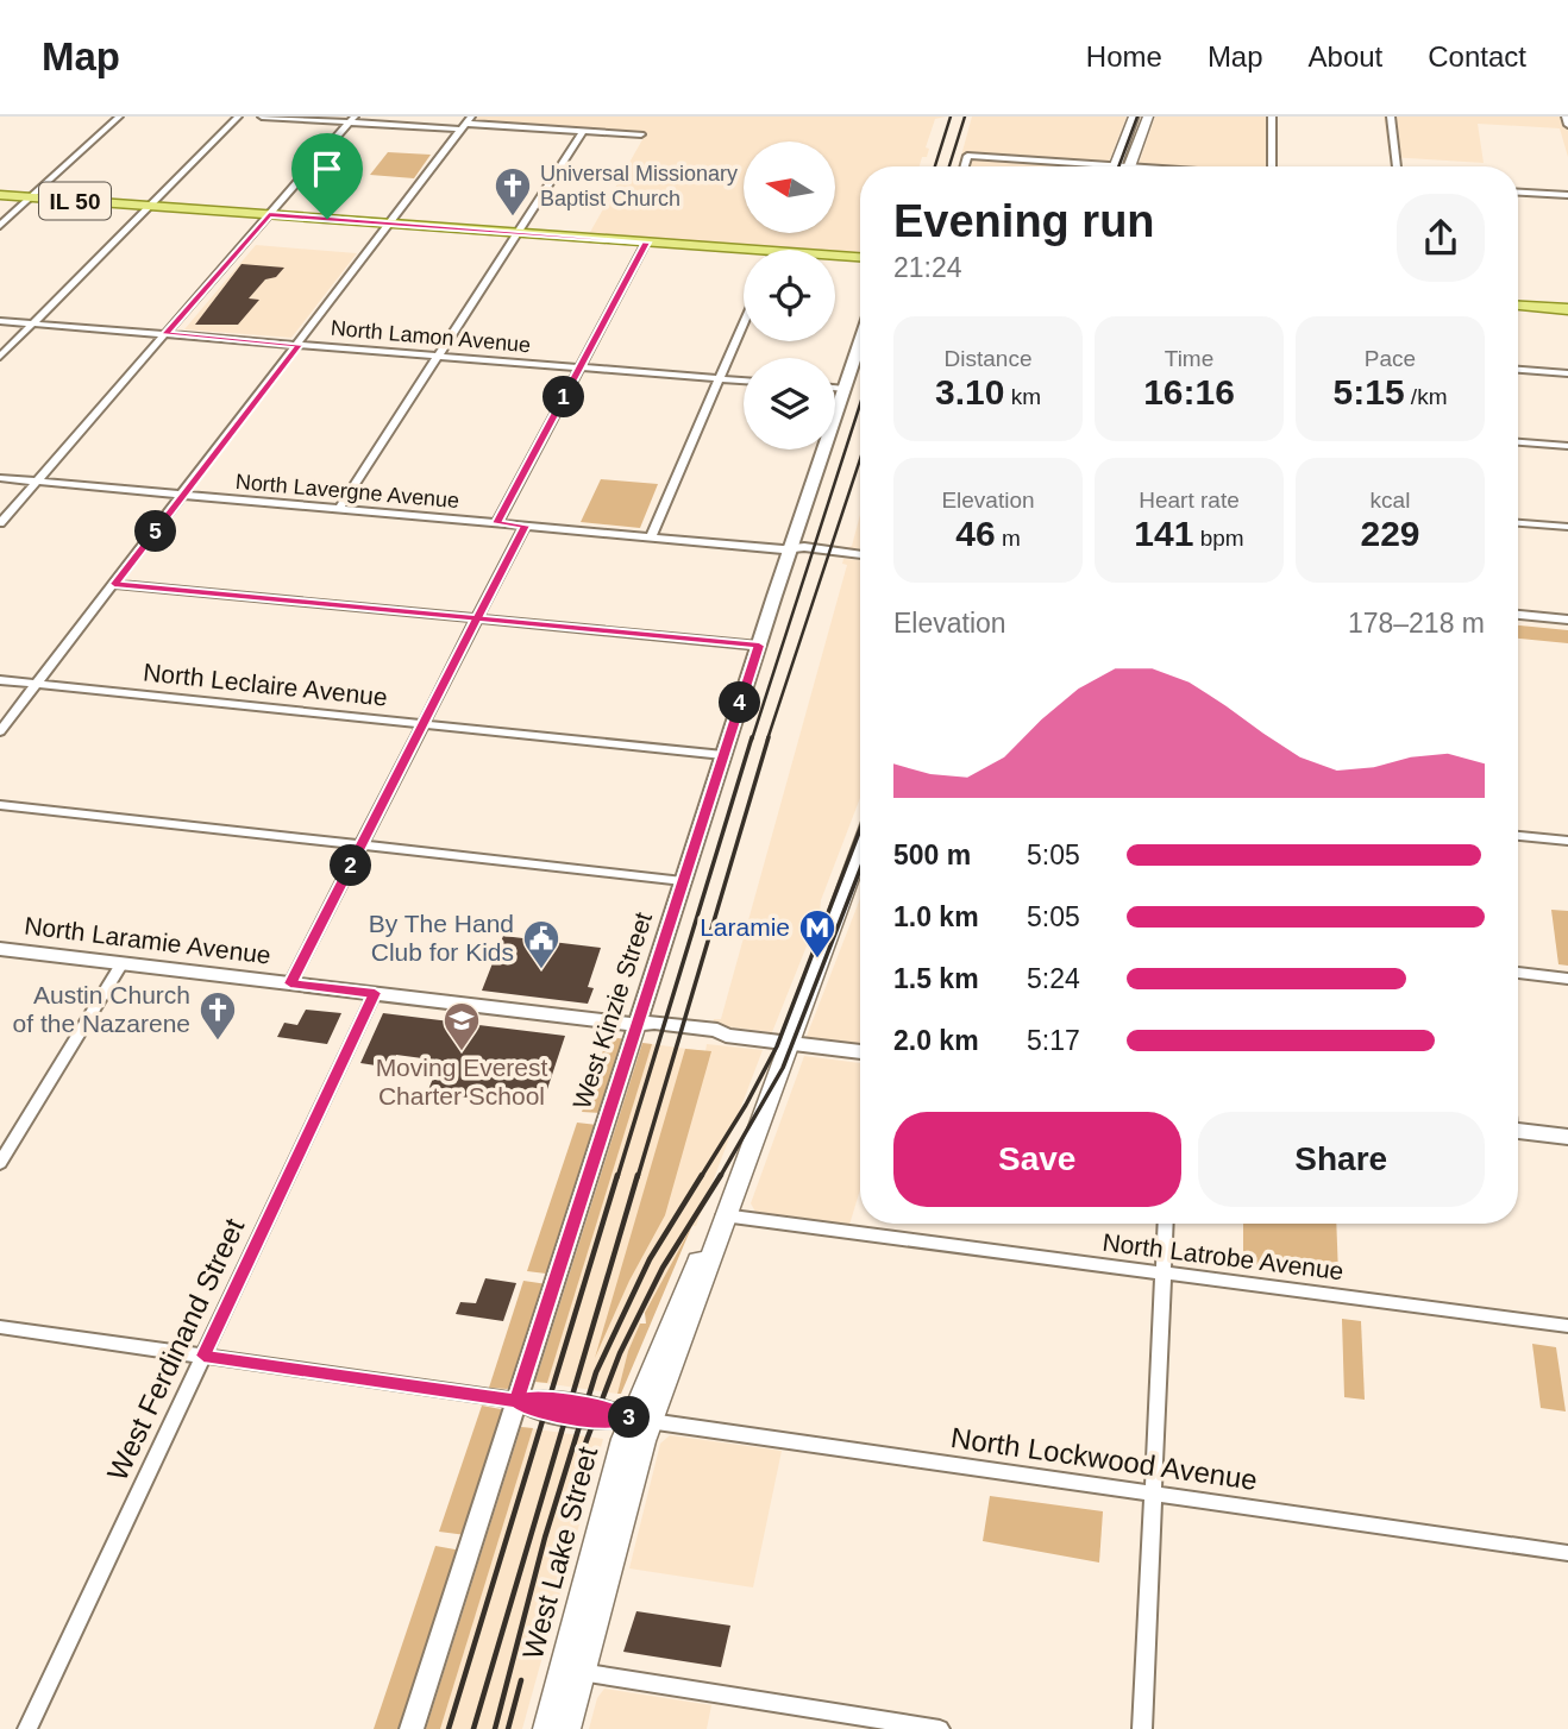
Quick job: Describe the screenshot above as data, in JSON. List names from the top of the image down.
{
  "streets": {
    "main road": ["IL 50", "West Lake Street"],
    "street": [
      "North Lamon Avenue",
      "North Lavergne Avenue",
      "North Leclaire Avenue",
      "North Laramie Avenue",
      "West Kinzie Street",
      "North Latrobe Avenue",
      "West Ferdinand Street",
      "North Lockwood Avenue"
    ]
  },
  "crossings": [
    ["North Lavergne Avenue", "West Kinzie Street"],
    ["North Leclaire Avenue", "West Kinzie Street"],
    ["North Laramie Avenue", "West Kinzie Street"],
    ["North Laramie Avenue", "West Ferdinand Street"],
    ["North Laramie Avenue", "West Lake Street"],
    ["West Kinzie Street", "North Lockwood Avenue"],
    ["North Latrobe Avenue", "West Lake Street"],
    ["West Ferdinand Street", "North Lockwood Avenue"],
    ["North Lockwood Avenue", "West Lake Street"]
  ],
  "places": {
    "church": ["Universal Missionary Baptist Church", "Austin Church of the Nazarene"],
    "metro station": ["Laramie"],
    "public building": ["By The Hand Club for Kids"],
    "school or university": ["Moving Everest Charter School"]
  },
  "north": "left",
  "page": {
    "header": "Map",
    "nav": [
      "Home",
      "Map",
      "About",
      "Contact"
    ],
    "heading": ["Evening run", "21:24"],
    "stats": [
      ["Distance", "3.10 km"],
      ["Time", "16:16"],
      ["Pace", "5:15 /km"],
      ["Elevation", "46 m"],
      ["Heart rate", "141 bpm"],
      ["kcal", "229"]
    ],
    "pins": [
      "1",
      "5",
      "4",
      "2",
      "3"
    ],
    "chart": ["Elevation", "178–218 m"],
    "list": [
      {
        "name": "500 m",
        "note": "5:05"
      },
      {
        "name": "1.0 km",
        "note": "5:05"
      },
      {
        "name": "1.5 km",
        "note": "5:24"
      },
      {
        "name": "2.0 km",
        "note": "5:17"
      }
    ],
    "buttons": ["Save", "Share"]
  }
}
